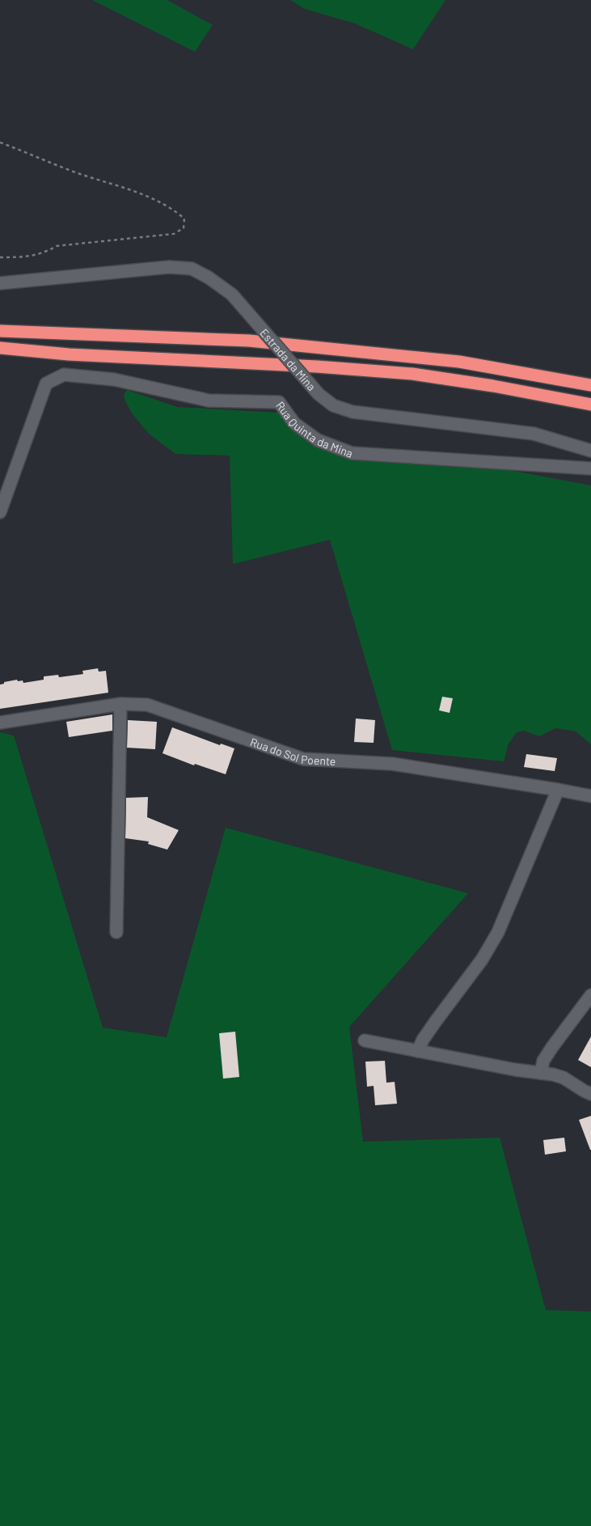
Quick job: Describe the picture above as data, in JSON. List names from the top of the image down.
{
  "streets": {
    "street": ["Estrada da Mina", "Rua Quinta da Mina", "Rua do Sol Poente"]
  }
}
